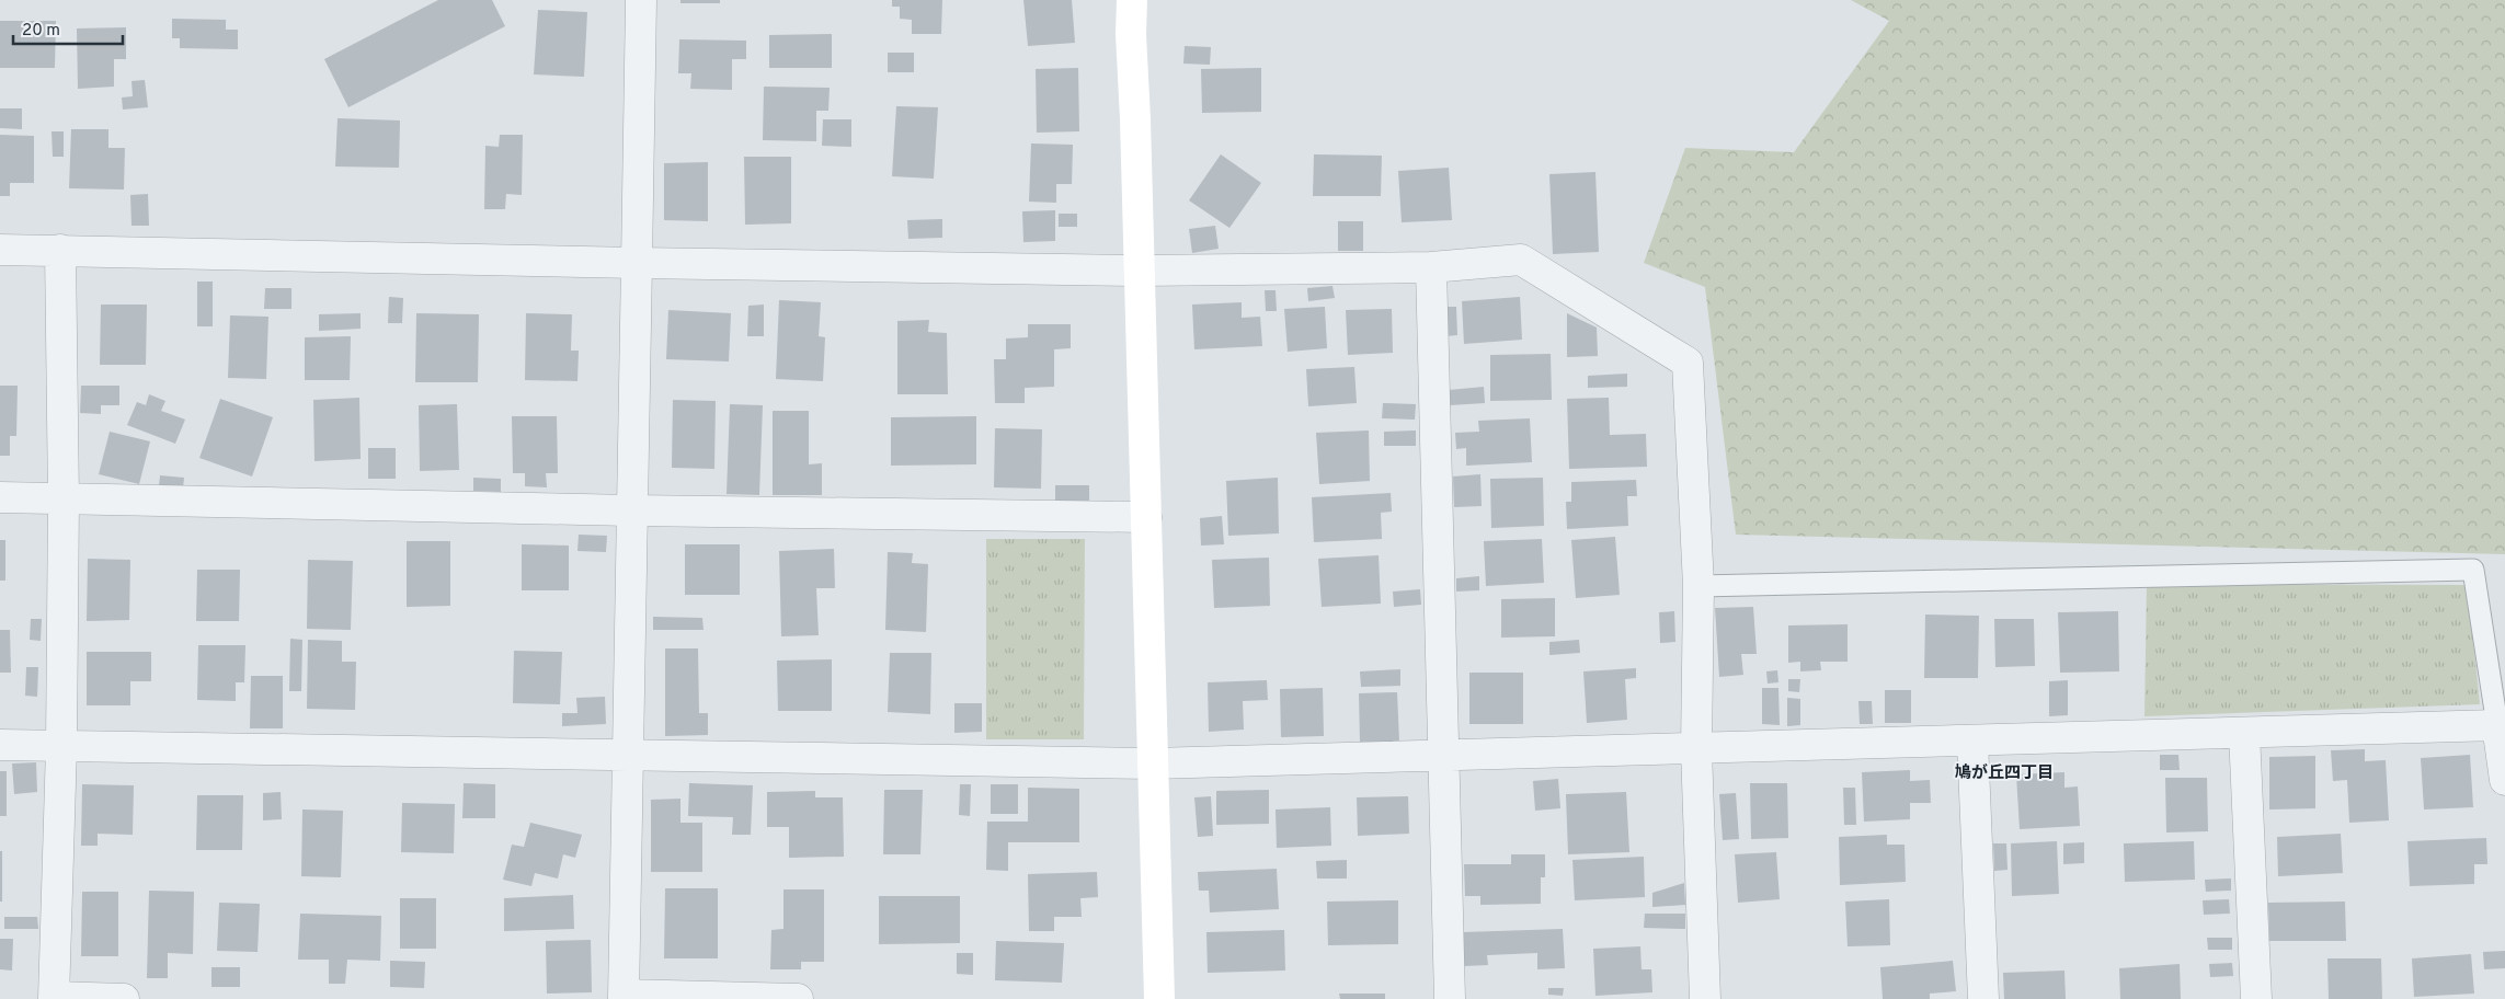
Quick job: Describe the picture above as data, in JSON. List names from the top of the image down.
{
  "districts": ["鳩が丘四丁目"],
  "scale_bar": "20 m"
}
